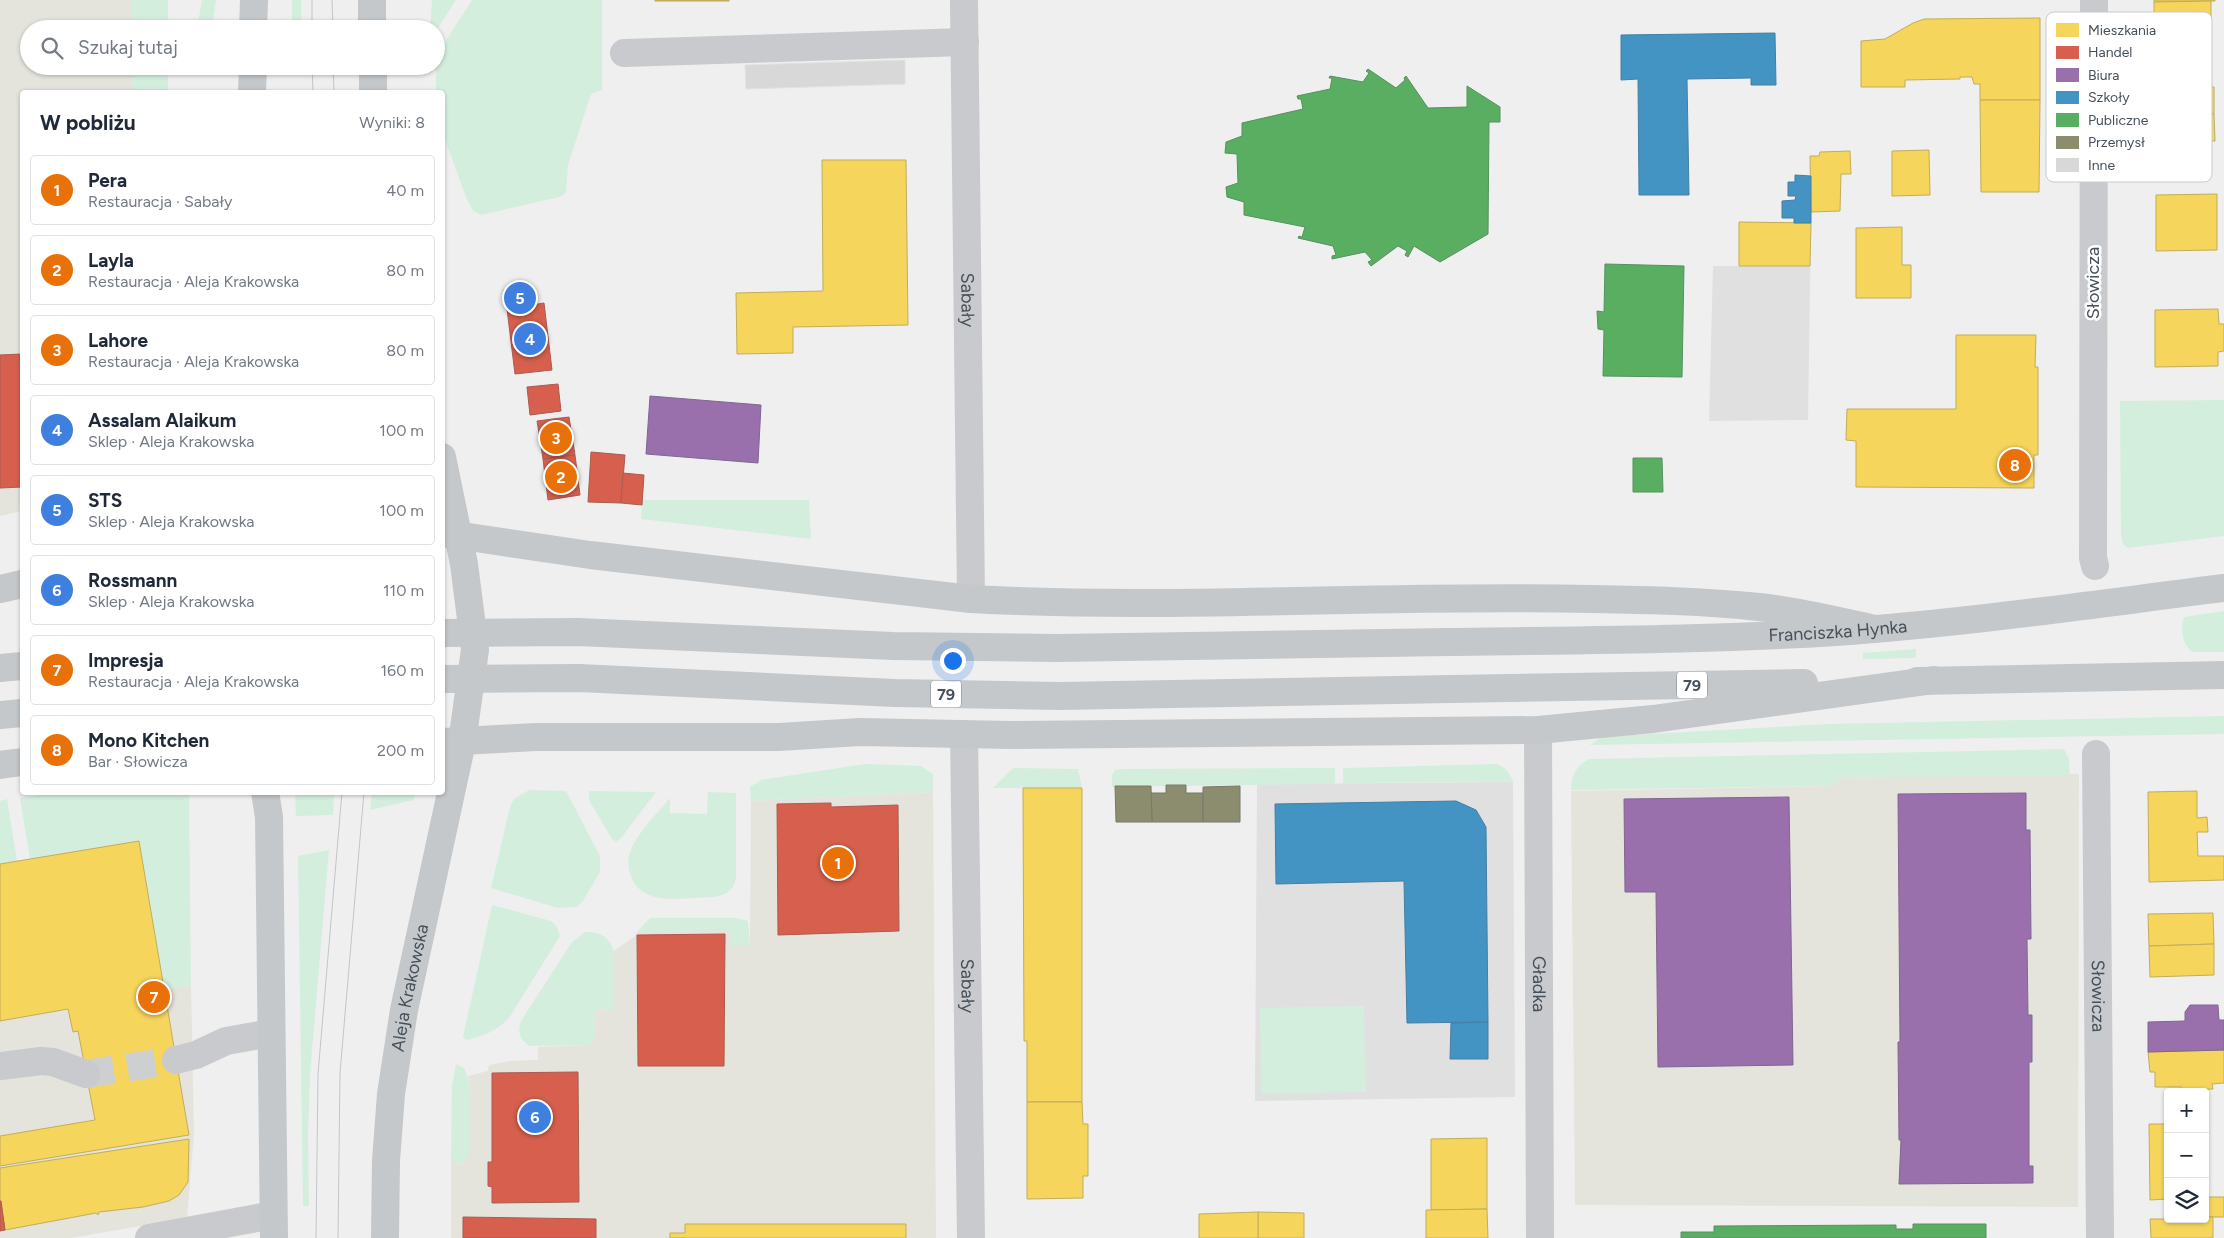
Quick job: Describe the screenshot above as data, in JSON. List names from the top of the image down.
{
  "streets": {
    "main road": ["Franciszka Hynka", "79", "Aleja Krakowska"],
    "street": ["Słowicza", "Sabały", "Gładka"]
  },
  "legend": [
    "Mieszkania",
    "Handel",
    "Biura",
    "Szkoły",
    "Publiczne",
    "Przemysł",
    "Inne"
  ],
  "page": {
    "search": "Szukaj tutaj",
    "heading": ["W pobliżu", "Wyniki: 8"],
    "list": [
      {
        "mark": "1",
        "name": "Pera",
        "note": "Restauracja · Sabały",
        "value": "40 m"
      },
      {
        "mark": "2",
        "name": "Layla",
        "note": "Restauracja · Aleja Krakowska",
        "value": "80 m"
      },
      {
        "mark": "3",
        "name": "Lahore",
        "note": "Restauracja · Aleja Krakowska",
        "value": "80 m"
      },
      {
        "mark": "4",
        "name": "Assalam Alaikum",
        "note": "Sklep · Aleja Krakowska",
        "value": "100 m"
      },
      {
        "mark": "5",
        "name": "STS",
        "note": "Sklep · Aleja Krakowska",
        "value": "100 m"
      },
      {
        "mark": "6",
        "name": "Rossmann",
        "note": "Sklep · Aleja Krakowska",
        "value": "110 m"
      },
      {
        "mark": "7",
        "name": "Impresja",
        "note": "Restauracja · Aleja Krakowska",
        "value": "160 m"
      },
      {
        "mark": "8",
        "name": "Mono Kitchen",
        "note": "Bar · Słowicza",
        "value": "200 m"
      }
    ],
    "pins": [
      "5",
      "4",
      "3",
      "8",
      "2",
      "1",
      "7",
      "6"
    ],
    "map_buttons": ["+", "−"]
  }
}
